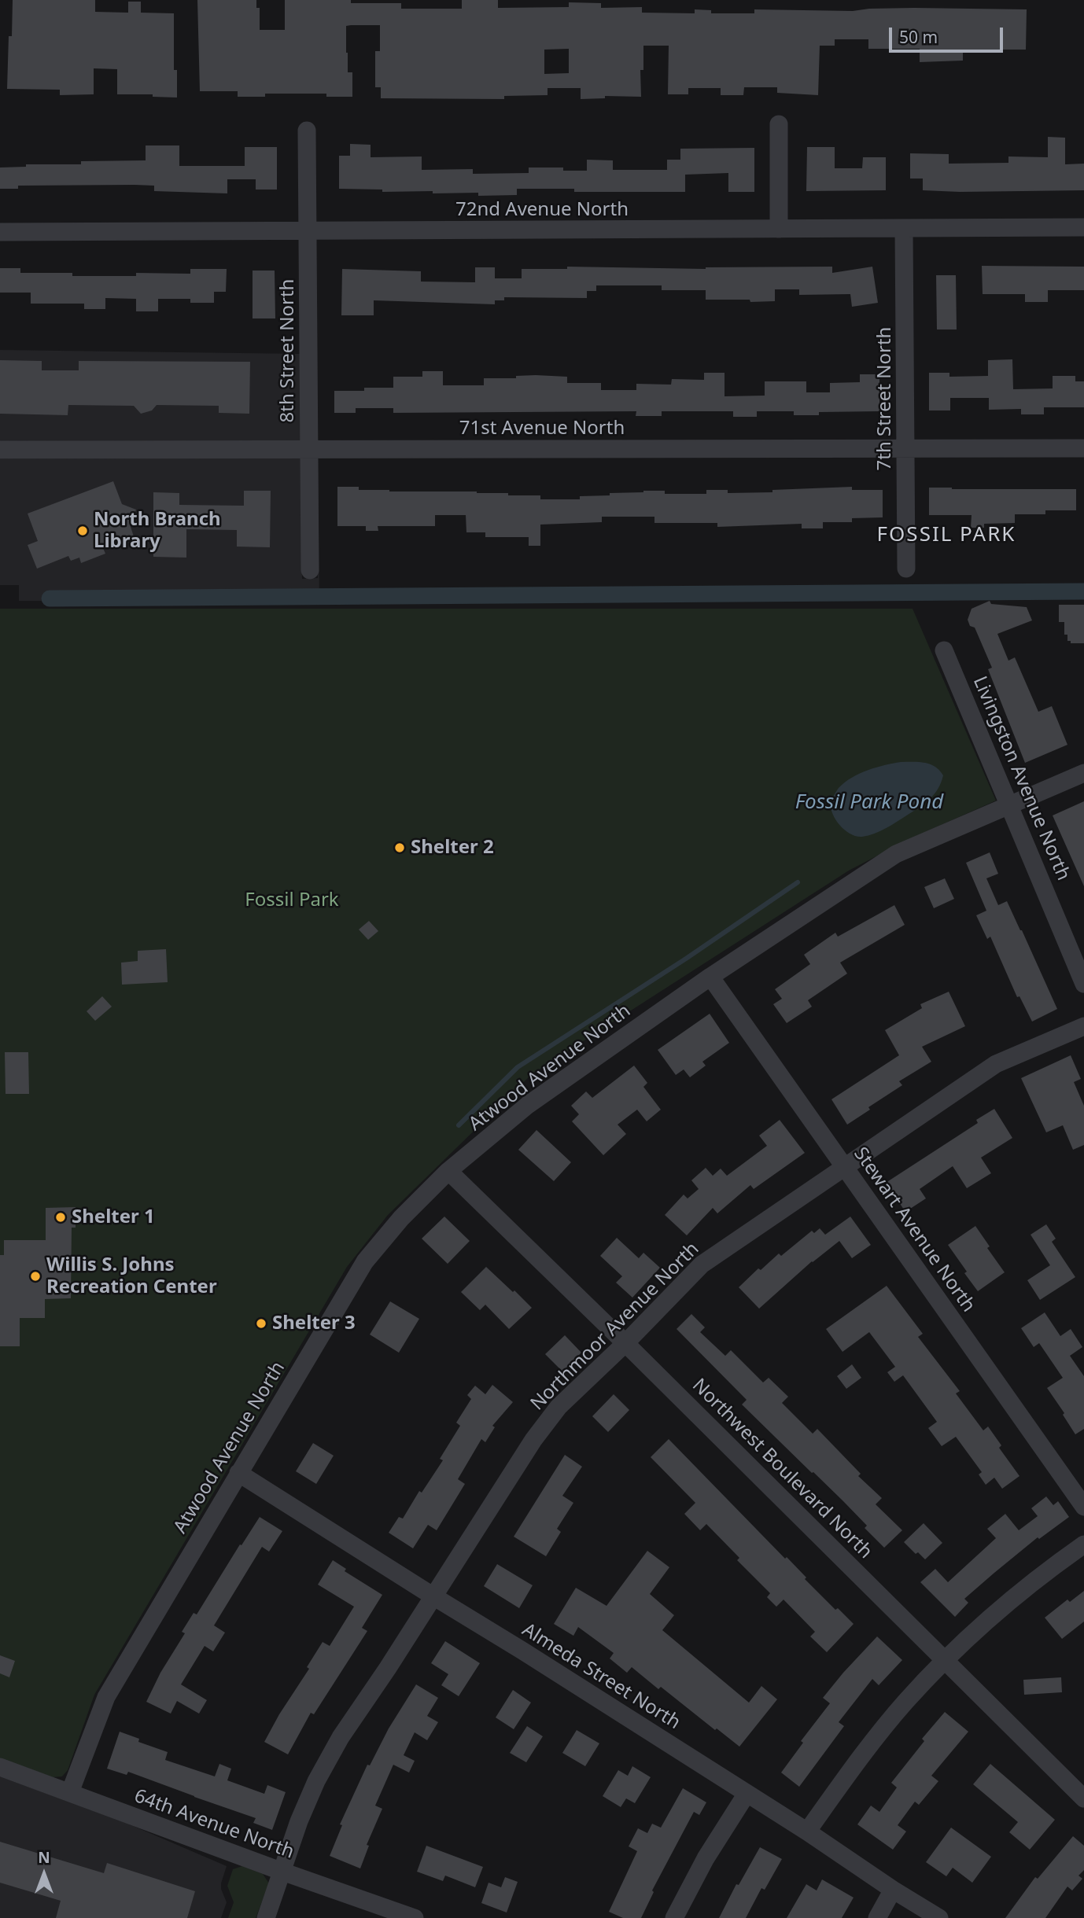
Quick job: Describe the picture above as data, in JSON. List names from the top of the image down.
{
  "streets": {
    "street": [
      "72nd Avenue North",
      "8th Street North",
      "7th Street North",
      "71st Avenue North",
      "Livingston Avenue North",
      "Atwood Avenue North",
      "Stewart Avenue North",
      "Northmoor Avenue North",
      "Northwest Boulevard North",
      "Almeda Street North",
      "64th Avenue North"
    ]
  },
  "crossings": [
    ["72nd Avenue North", "8th Street North"],
    ["72nd Avenue North", "7th Street North"],
    ["8th Street North", "71st Avenue North"],
    ["7th Street North", "71st Avenue North"],
    ["Livingston Avenue North", "Atwood Avenue North"],
    ["Atwood Avenue North", "Stewart Avenue North"],
    ["Atwood Avenue North", "Northwest Boulevard North"],
    ["Atwood Avenue North", "Almeda Street North"],
    ["Atwood Avenue North", "64th Avenue North"],
    ["Stewart Avenue North", "Northmoor Avenue North"],
    ["Northmoor Avenue North", "Northwest Boulevard North"],
    ["Northmoor Avenue North", "Almeda Street North"],
    ["Northmoor Avenue North", "64th Avenue North"]
  ],
  "districts": ["FOSSIL PARK"],
  "water": ["Fossil Park Pond"],
  "parks": ["Fossil Park"],
  "places": [
    "North Branch Library",
    "Shelter 2",
    "Shelter 1",
    "Willis S. Johns Recreation Center",
    "Shelter 3"
  ],
  "scale_bar": "50 m",
  "north": "top"
}
